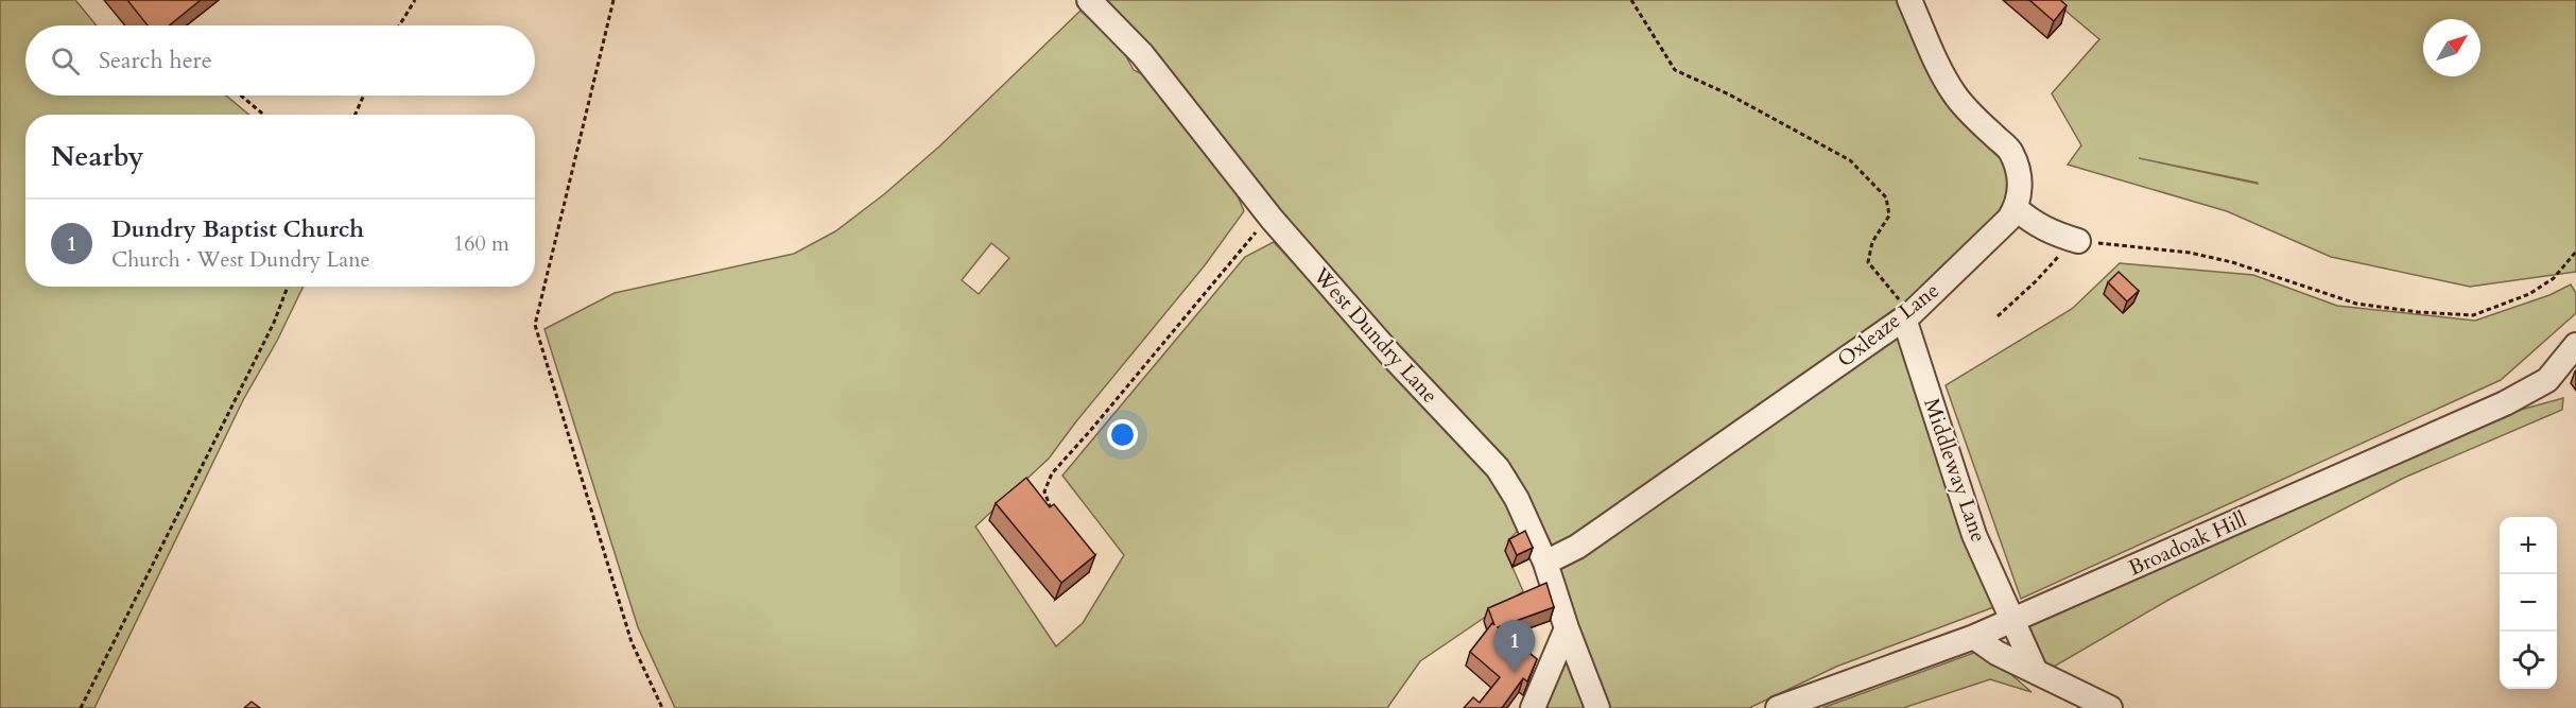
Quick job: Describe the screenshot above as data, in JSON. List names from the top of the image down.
{
  "streets": {
    "street": [
      "Oxleaze Lane",
      "West Dundry Lane",
      "Middleway Lane",
      "Broadoak Hill"
    ]
  },
  "crossings": [
    ["Oxleaze Lane", "West Dundry Lane"],
    ["Oxleaze Lane", "Middleway Lane"],
    ["Middleway Lane", "Broadoak Hill"]
  ],
  "north": "top right",
  "page": {
    "search": "Search here",
    "heading": "Nearby",
    "list": [
      {
        "mark": "1",
        "name": "Dundry Baptist Church",
        "note": "Church · West Dundry Lane",
        "value": "160 m"
      }
    ],
    "map_buttons": ["+", "−"],
    "pins": "1"
  }
}
